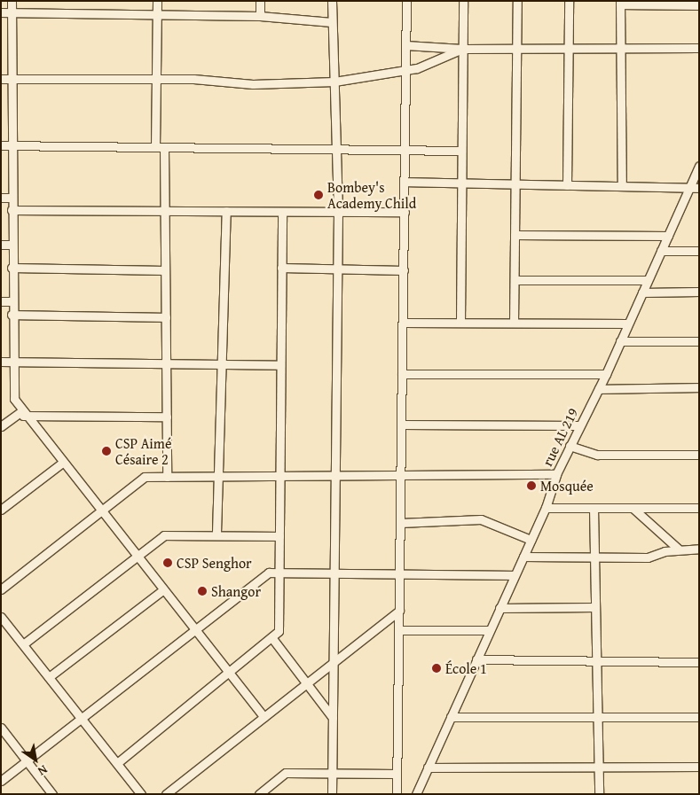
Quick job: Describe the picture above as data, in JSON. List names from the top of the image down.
{
  "streets": {
    "street": ["rue AL 219"]
  },
  "places": [
    "Bombey's Academy Child",
    "CSP Aimé Césaire 2",
    "Mosquée",
    "CSP Senghor",
    "Shangor",
    "École 1"
  ],
  "north": "bottom right"
}
